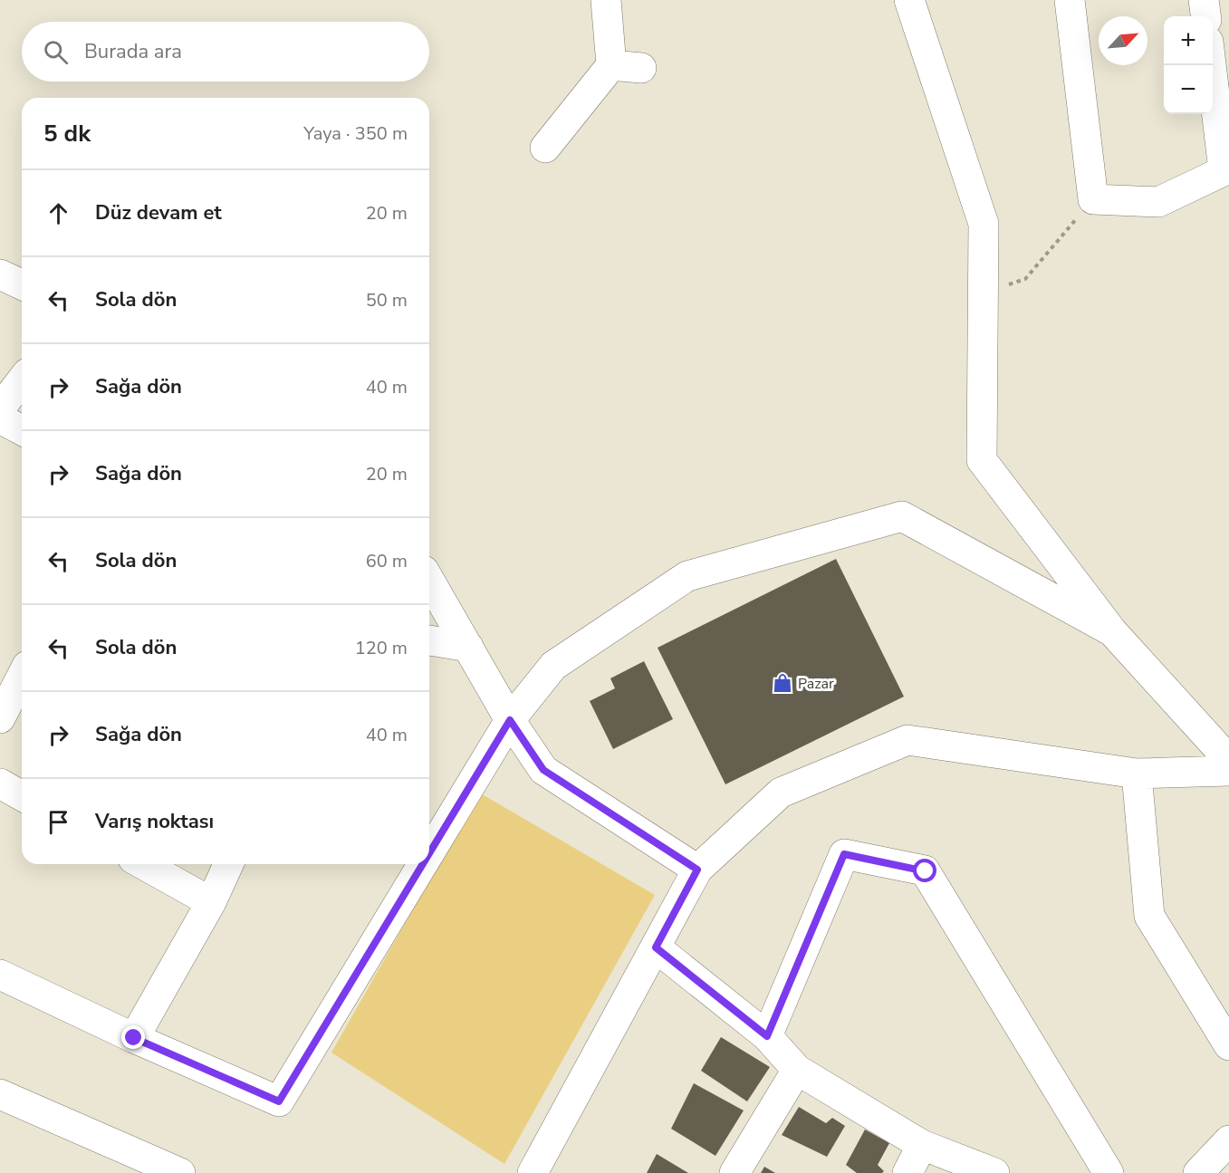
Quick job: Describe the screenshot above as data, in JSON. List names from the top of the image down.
{
  "places": {
    "shop": ["Pazar"]
  },
  "north": "top right",
  "page": {
    "map_buttons": ["+", "−"],
    "search": "Burada ara",
    "heading": ["5 dk", "Yaya · 350 m"],
    "list": [
      ["Düz devam et", "20 m"],
      ["Sola dön", "50 m"],
      ["Sağa dön", "40 m"],
      ["Sağa dön", "20 m"],
      ["Sola dön", "60 m"],
      ["Sola dön", "120 m"],
      ["Sağa dön", "40 m"],
      "Varış noktası"
    ]
  }
}
